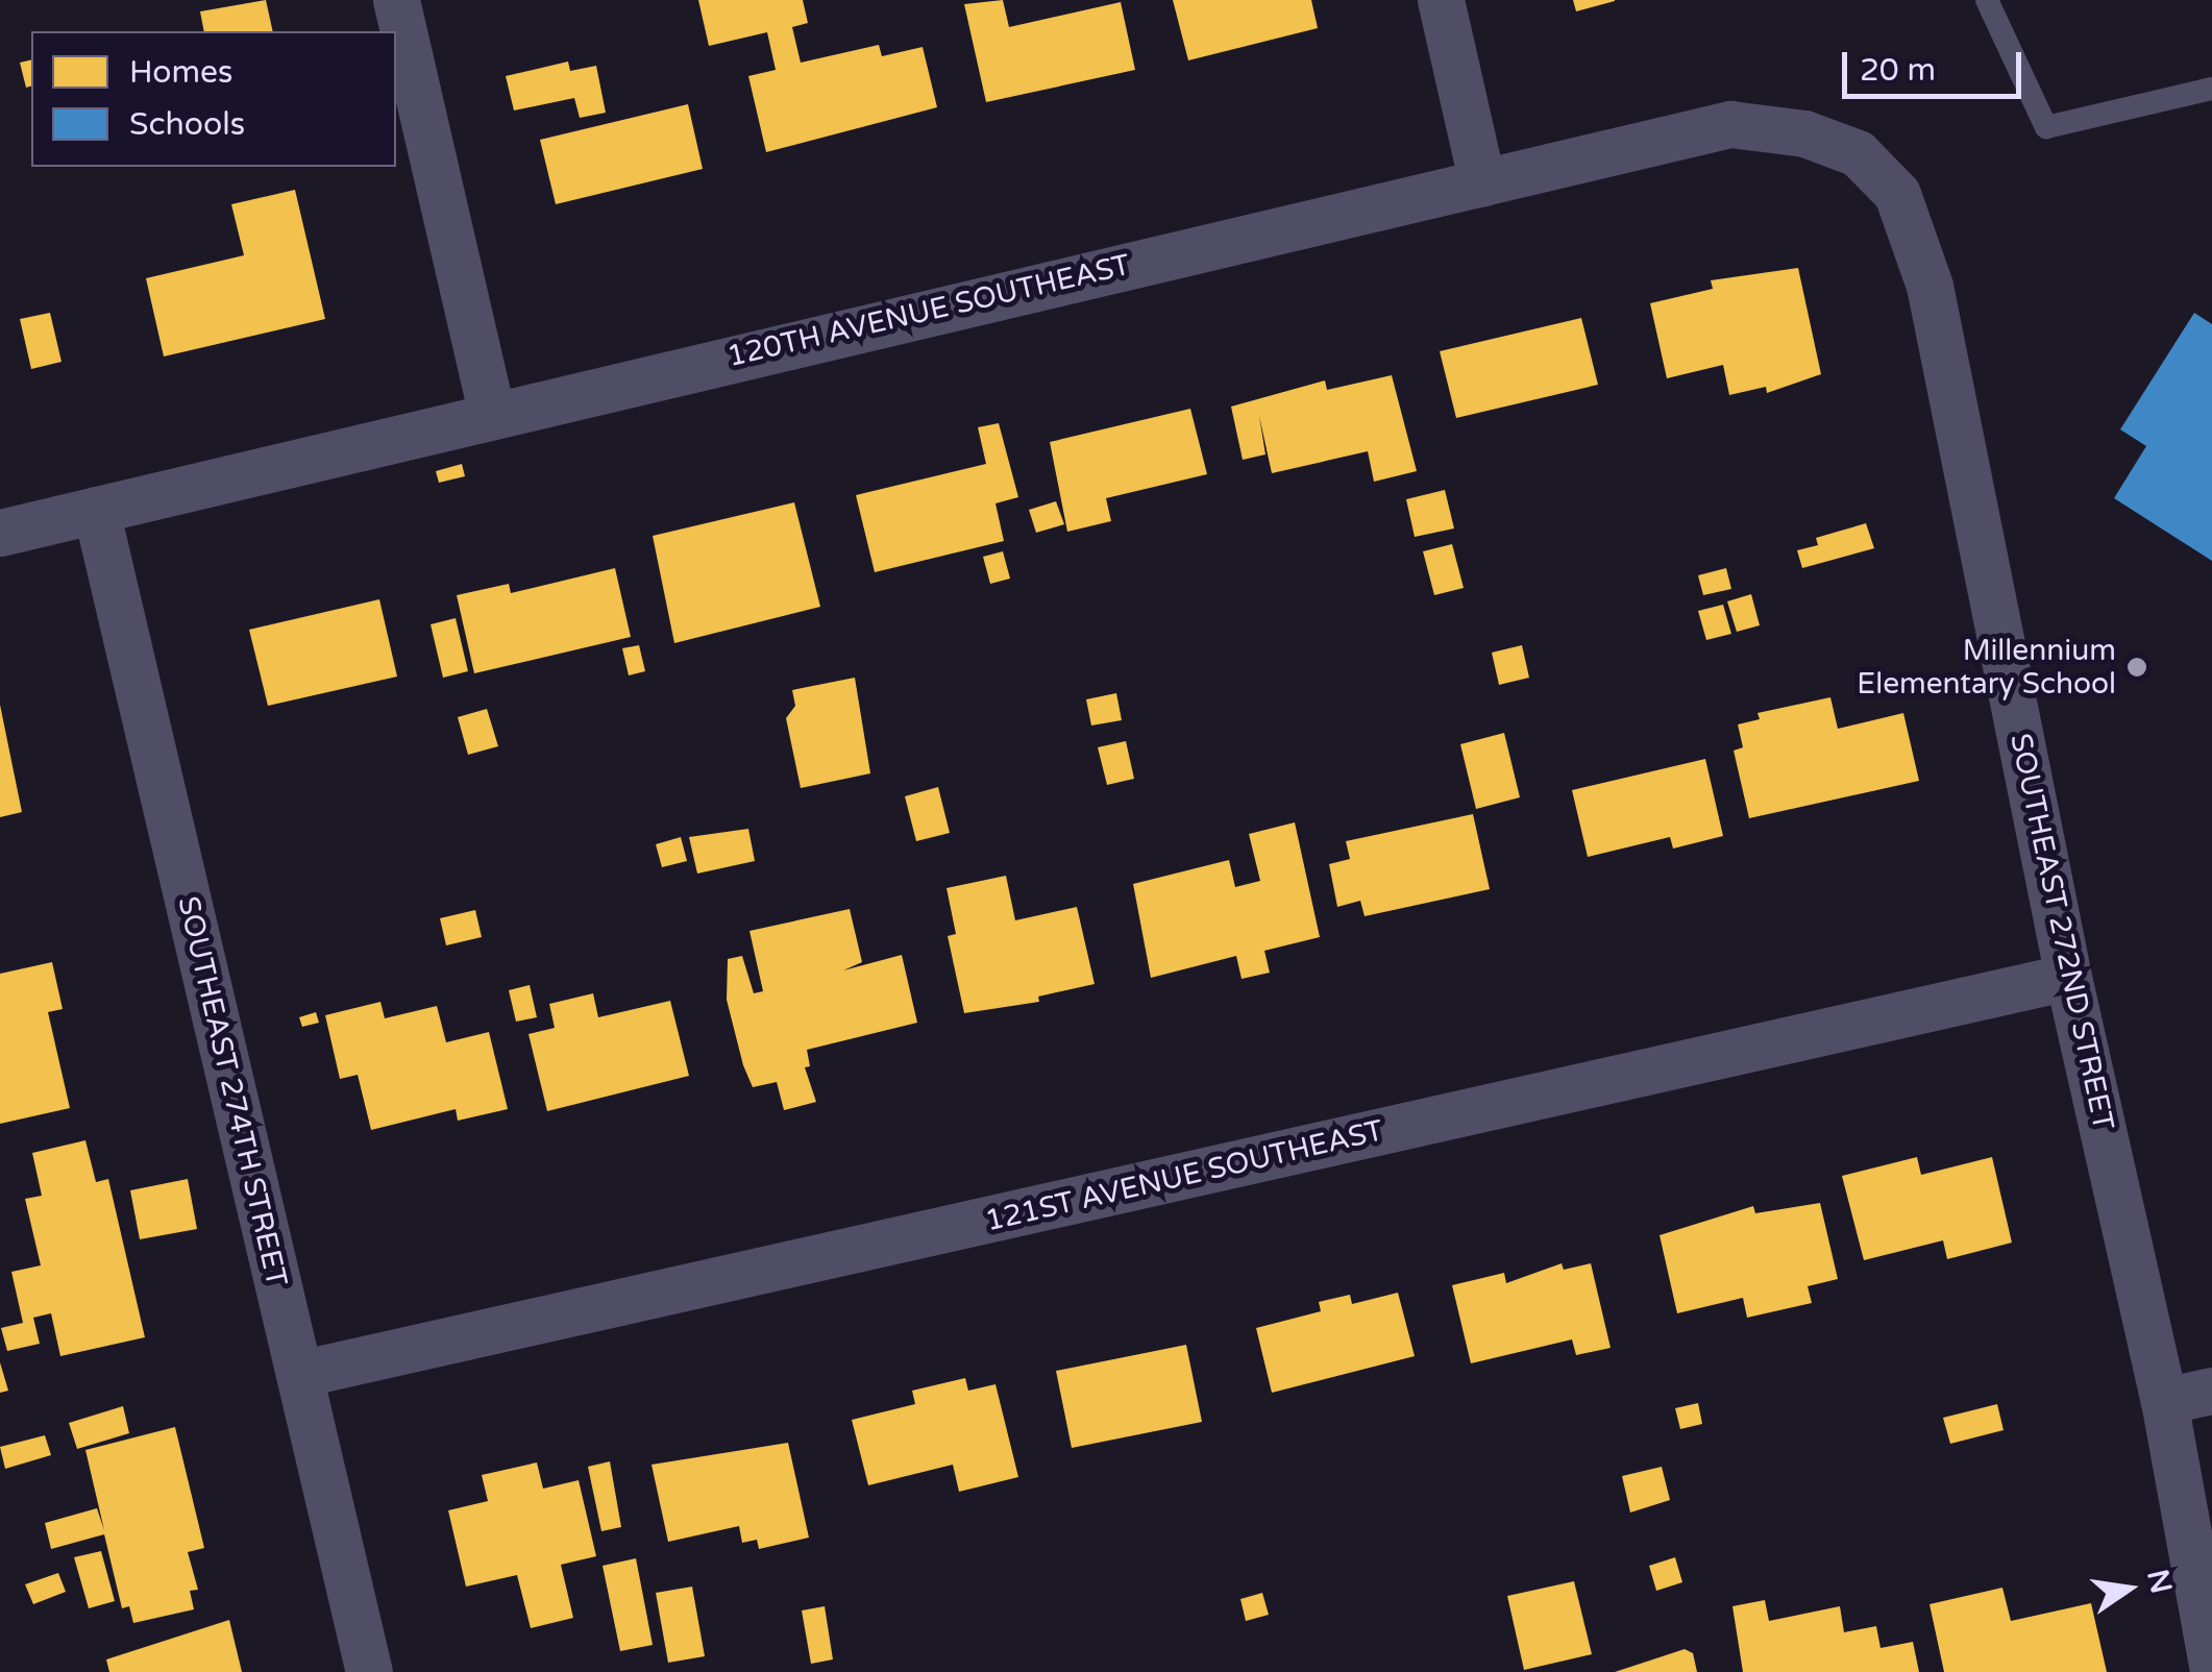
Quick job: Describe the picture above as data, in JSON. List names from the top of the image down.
{
  "streets": {
    "street": [
      "120TH AVENUE SOUTHEAST",
      "SOUTHEAST 272ND STREET",
      "SOUTHEAST 274TH STREET",
      "121ST AVENUE SOUTHEAST"
    ]
  },
  "crossings": [
    ["120TH AVENUE SOUTHEAST", "SOUTHEAST 272ND STREET"],
    ["120TH AVENUE SOUTHEAST", "SOUTHEAST 274TH STREET"],
    ["SOUTHEAST 272ND STREET", "121ST AVENUE SOUTHEAST"],
    ["SOUTHEAST 274TH STREET", "121ST AVENUE SOUTHEAST"]
  ],
  "places": ["Millennium Elementary School"],
  "legend": ["Homes", "Schools"],
  "scale_bar": "20 m",
  "north": "right"
}
